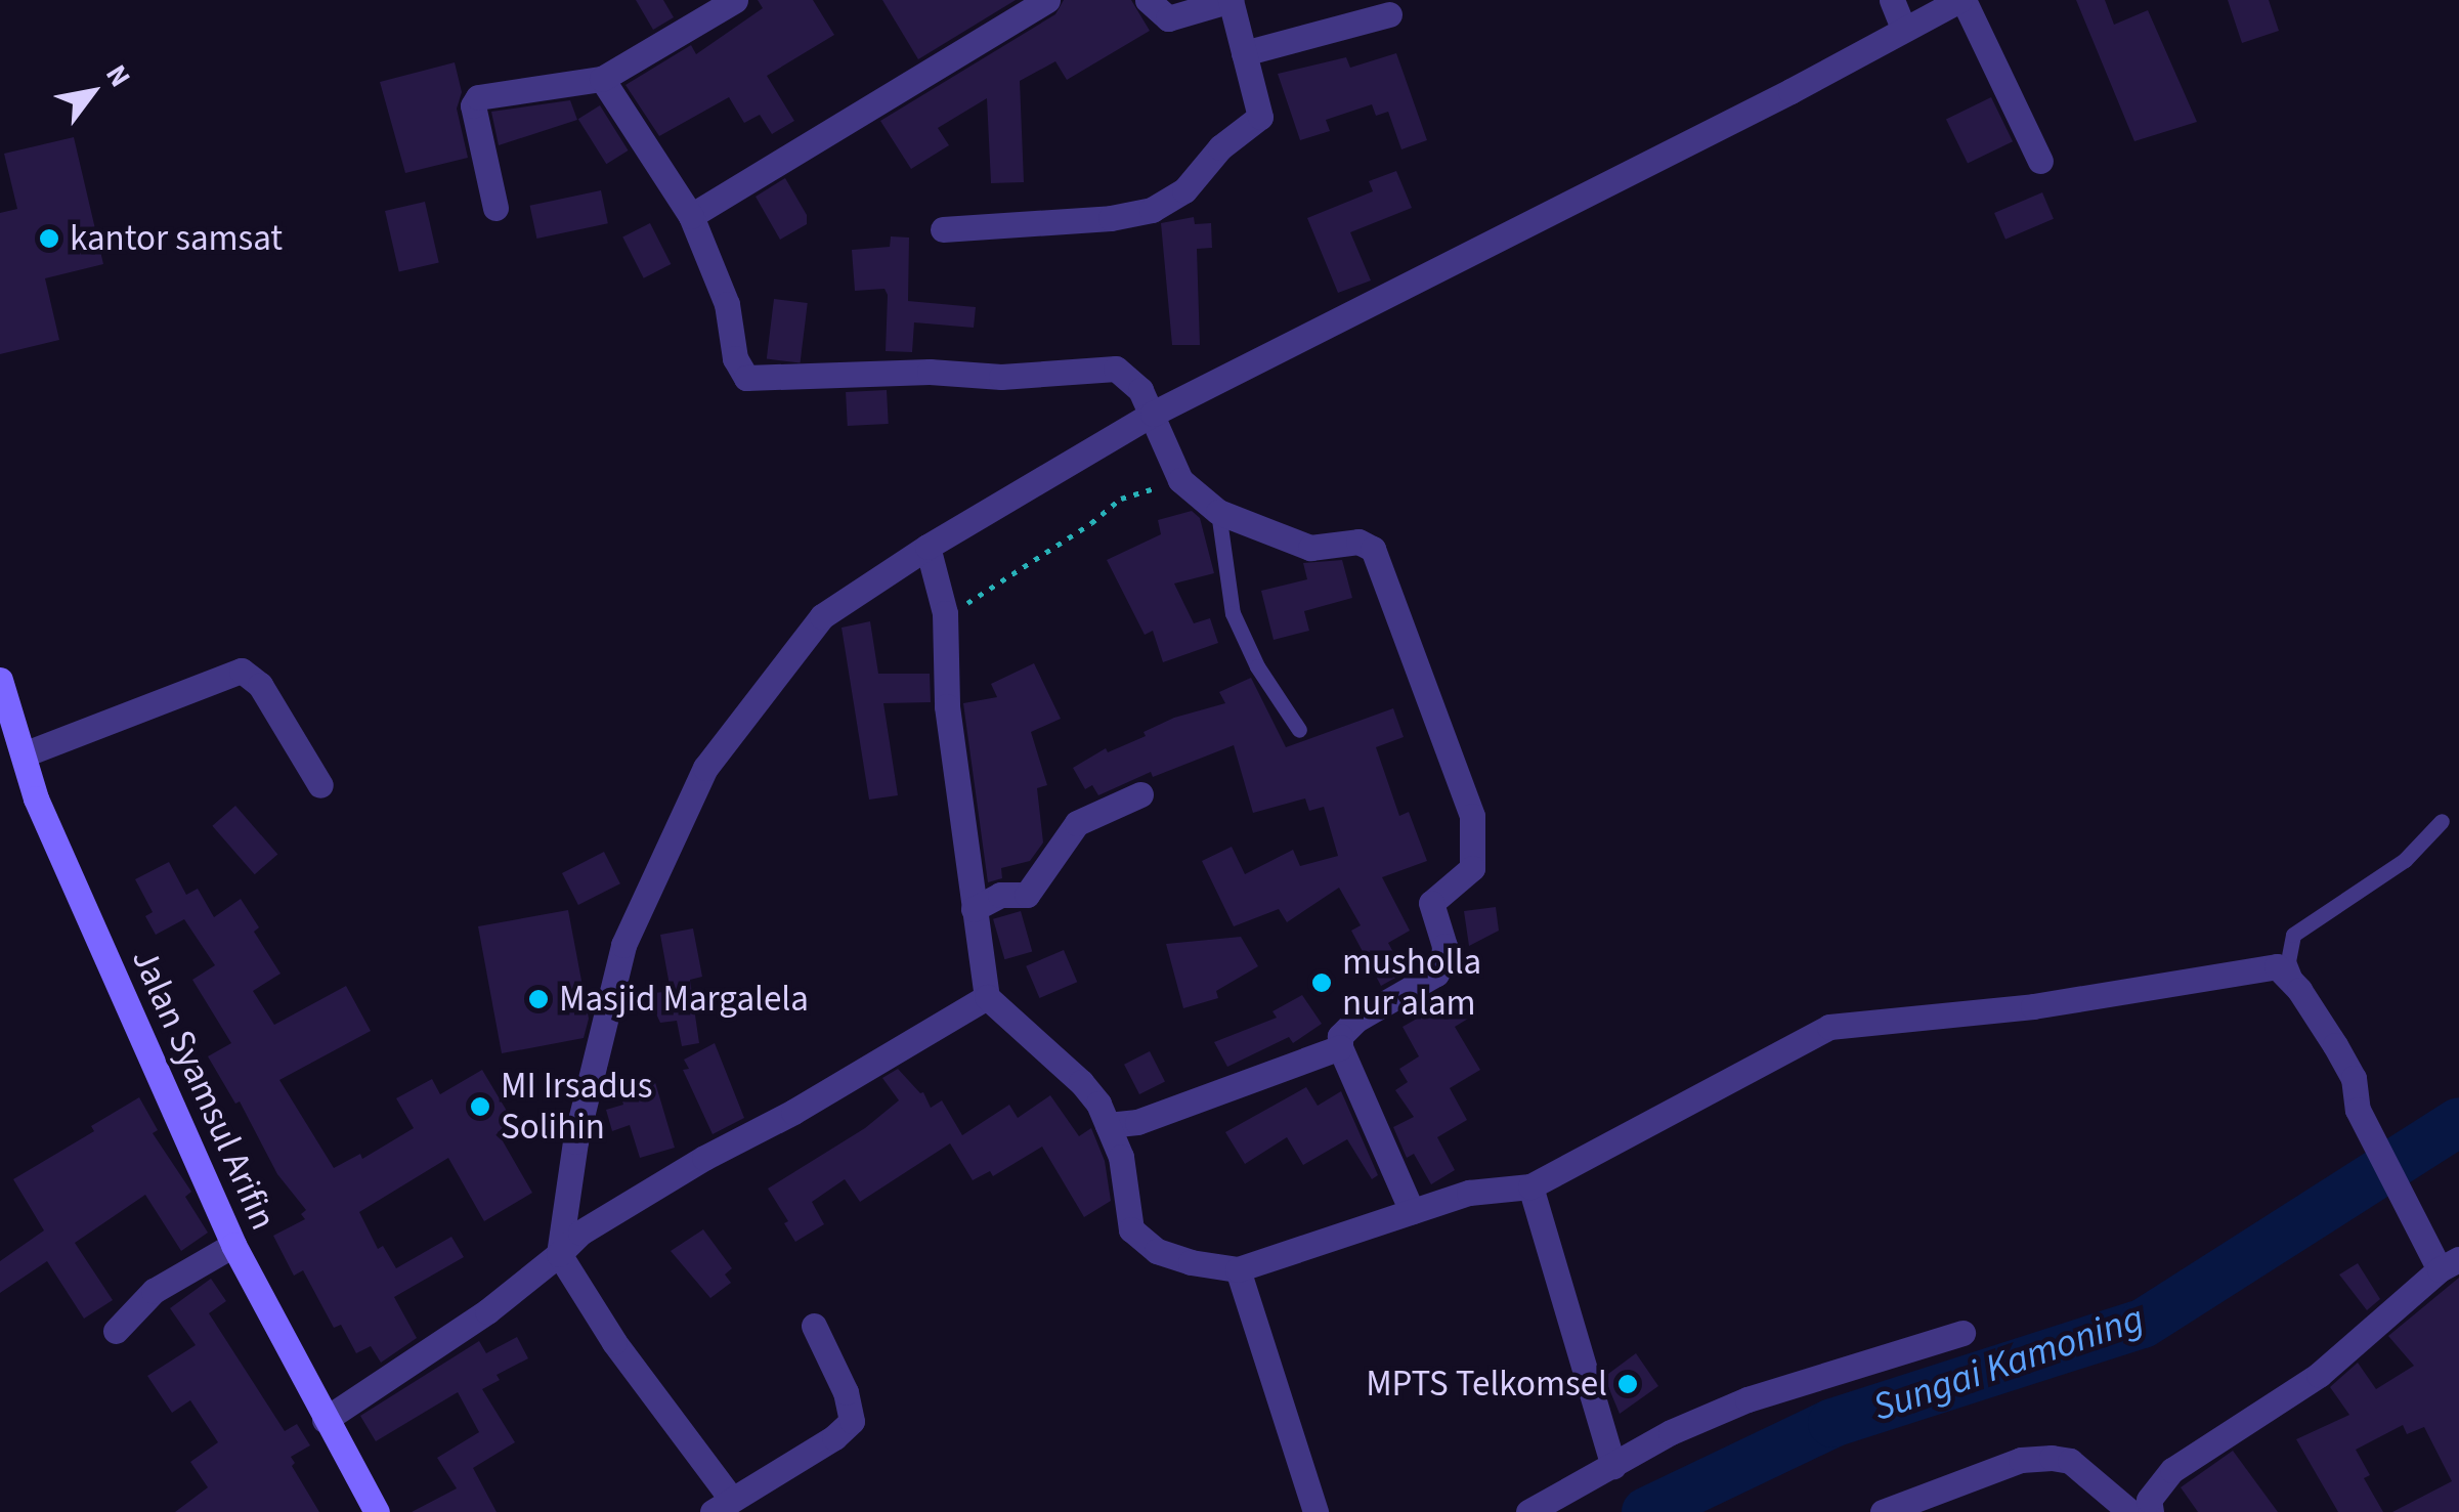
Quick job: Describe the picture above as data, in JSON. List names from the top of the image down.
{
  "streets": {
    "main road": ["Jalan Syamsul Arifin"]
  },
  "water": ["Sungai Kamoning"],
  "places": [
    "kantor samsat",
    "musholla nur alam",
    "Masjid Margalela",
    "MI Irsadus Solihin",
    "MPTS Telkomsel"
  ],
  "north": "top right"
}
